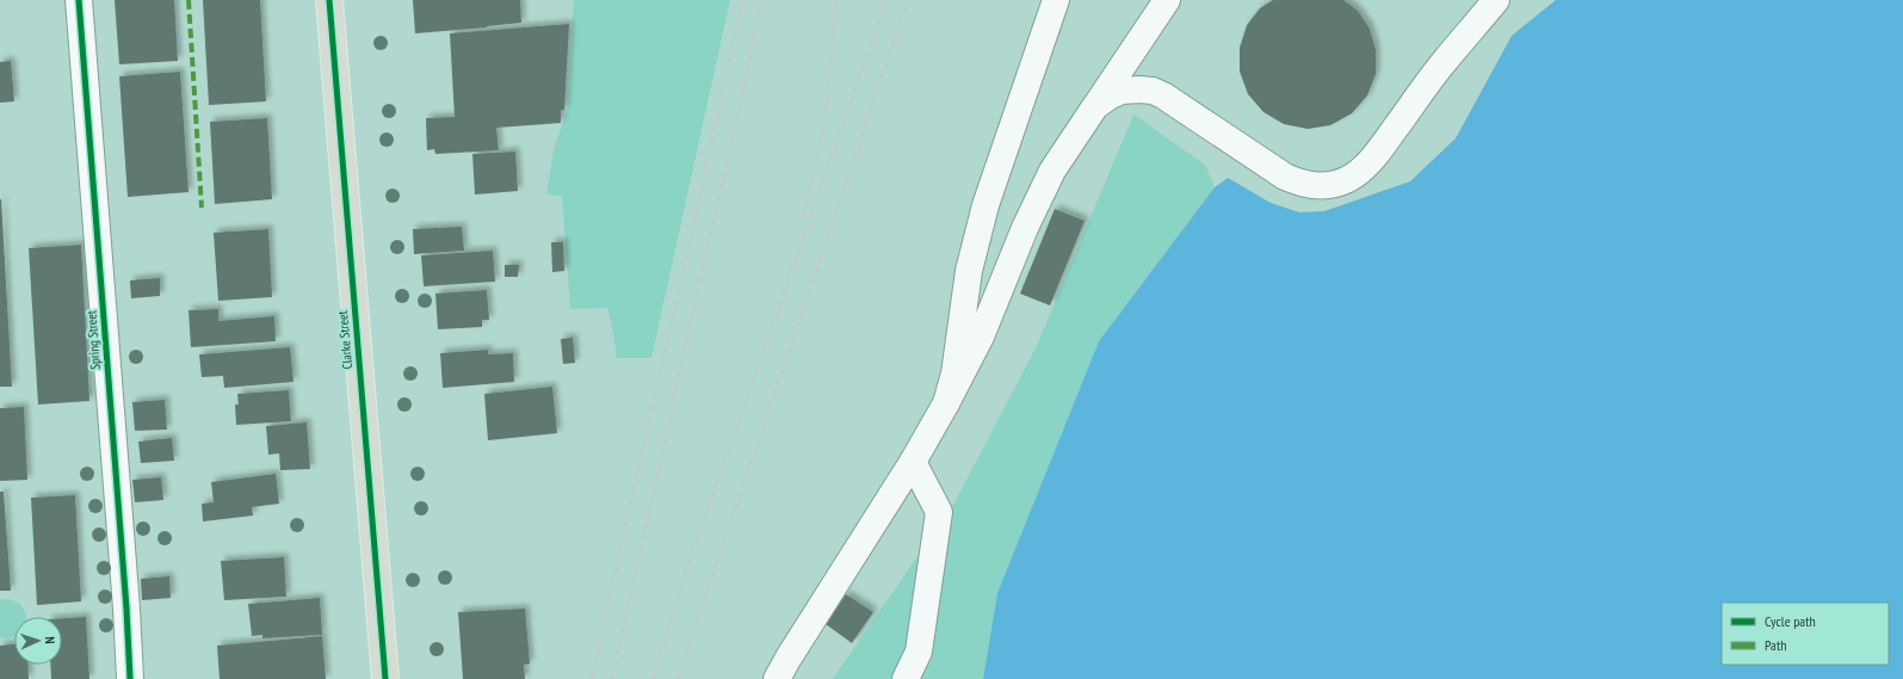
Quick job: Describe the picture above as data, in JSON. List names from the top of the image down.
{
  "streets": {
    "main road": ["Clarke Street"],
    "street": ["Spring Street"]
  },
  "legend": ["Cycle path", "Path"],
  "north": "right"
}
